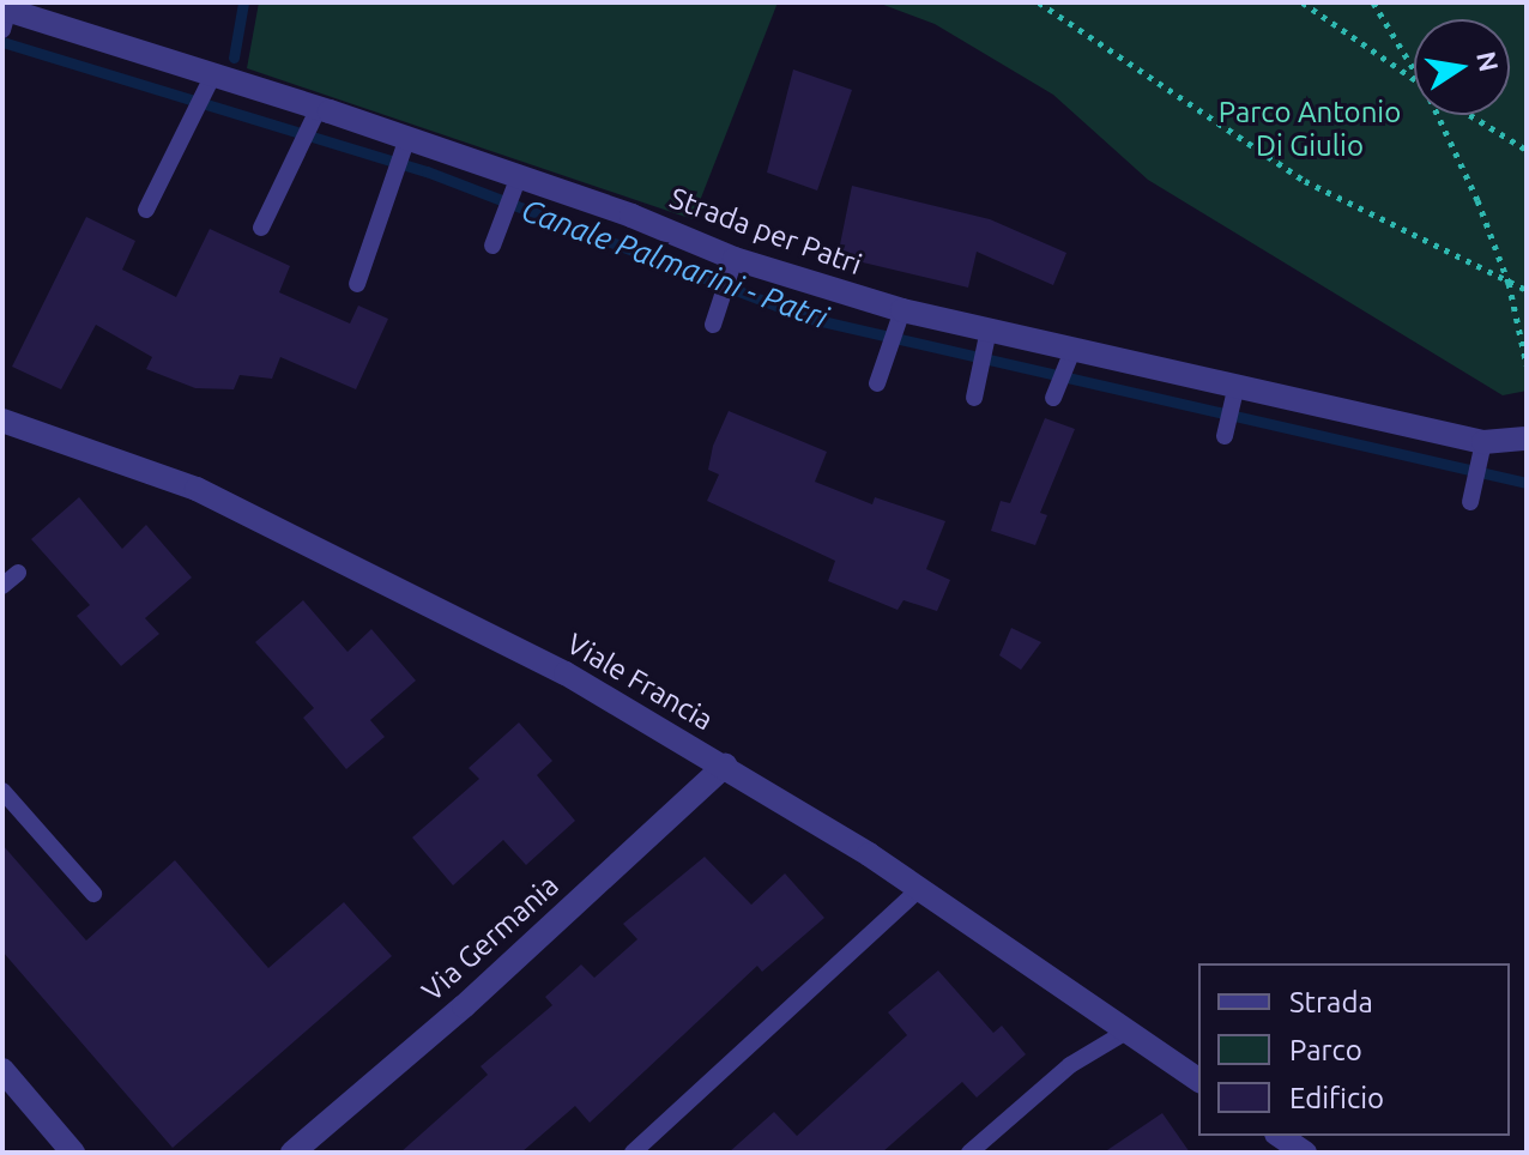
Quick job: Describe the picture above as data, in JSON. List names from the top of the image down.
{
  "streets": {
    "street": ["Strada per Patri", "Viale Francia", "Via Germania"]
  },
  "crossings": [
    ["Viale Francia", "Via Germania"]
  ],
  "water": ["Canale Palmarini - Patri"],
  "parks": ["Parco Antonio Di Giulio"],
  "legend": ["Strada", "Parco", "Edificio"],
  "north": "right"
}
